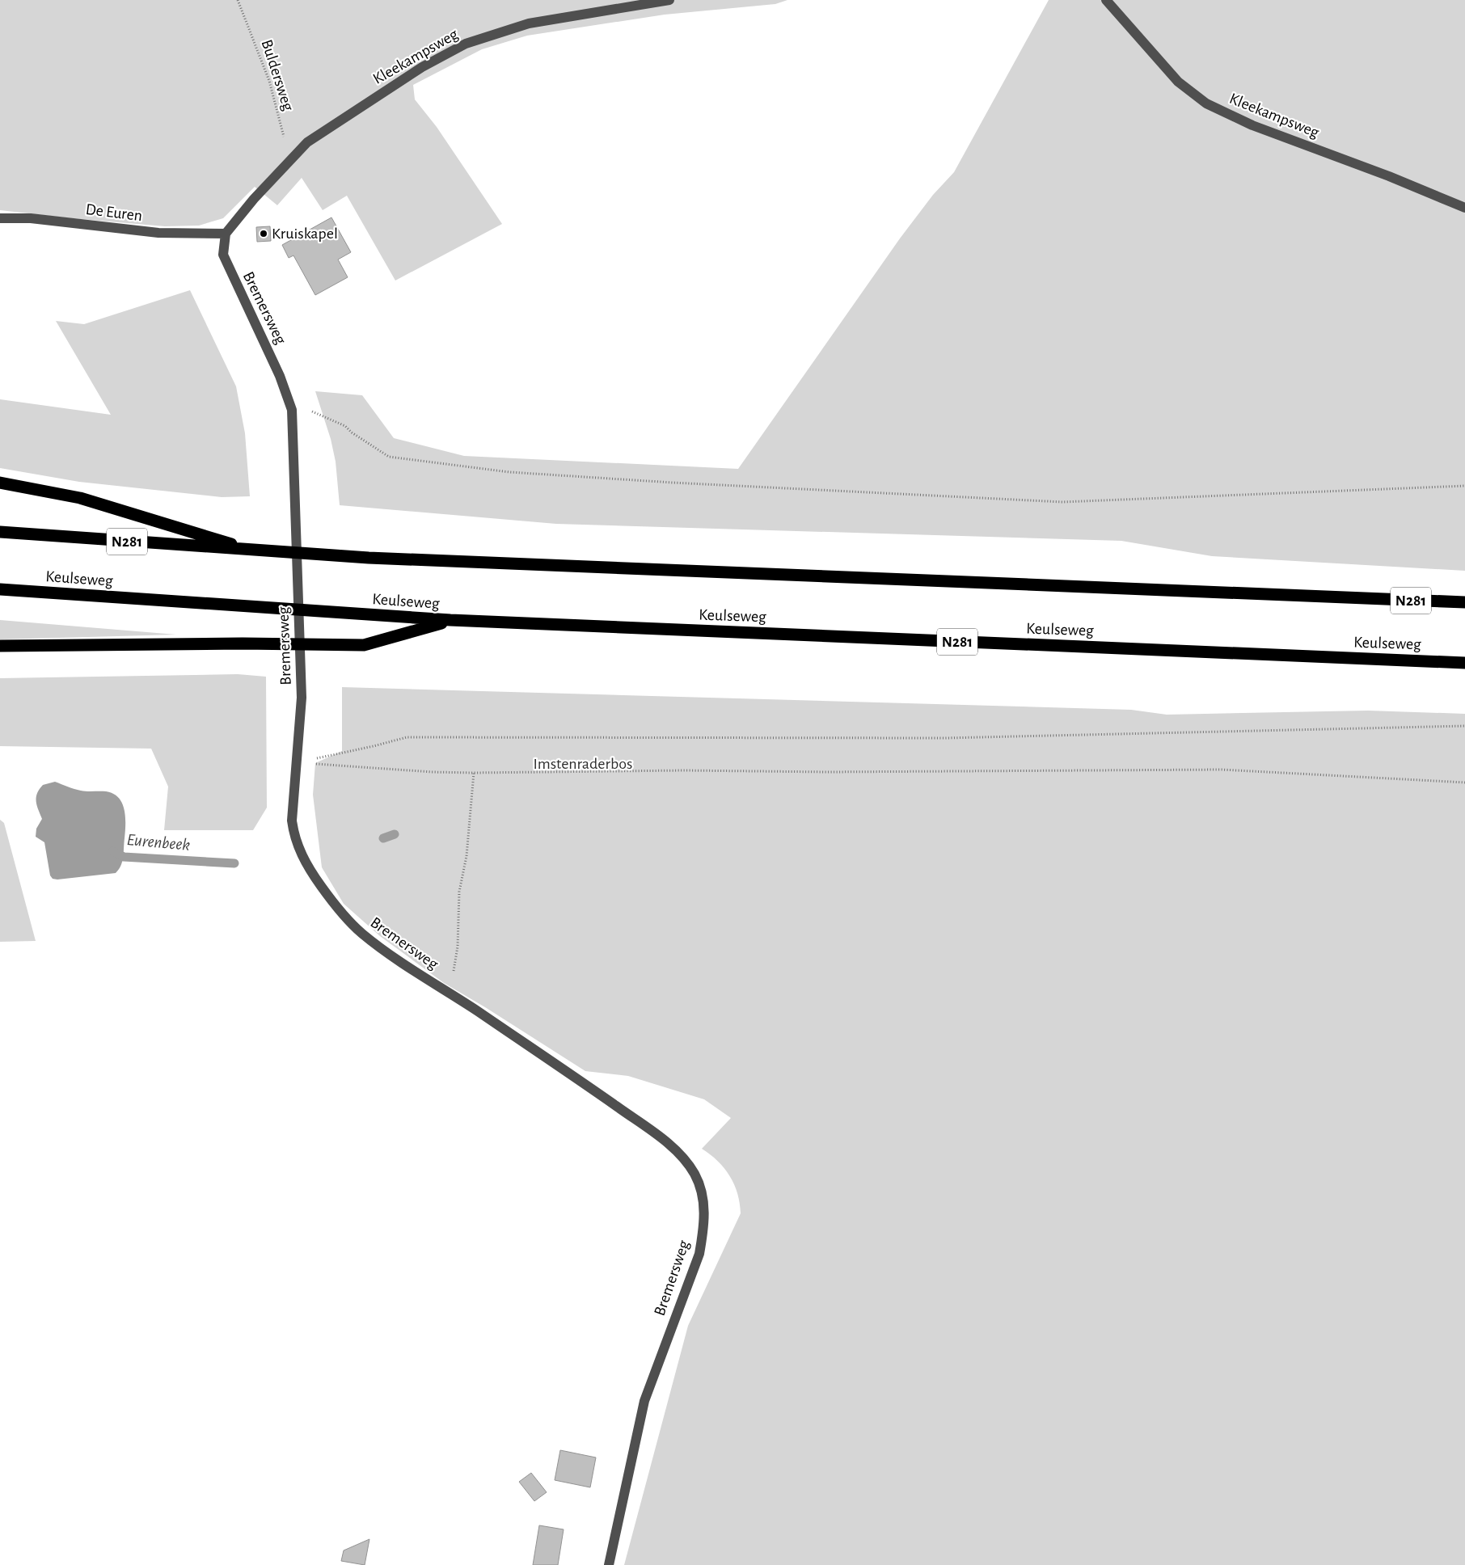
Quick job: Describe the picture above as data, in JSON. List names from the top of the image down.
{
  "streets": {
    "highway": ["N281", "Keulseweg"],
    "street": ["Kleekampsweg", "De Euren", "Bremersweg"],
    "path": ["Buldersweg"]
  },
  "crossings": [
    ["Kleekampsweg", "Buldersweg"],
    ["Kleekampsweg", "De Euren"],
    ["Kleekampsweg", "Bremersweg"],
    ["De Euren", "Bremersweg"],
    ["N281", "Keulseweg"]
  ],
  "water": ["Eurenbeek"],
  "parks": ["Imstenraderbos"],
  "places": ["Kruiskapel"]
}
